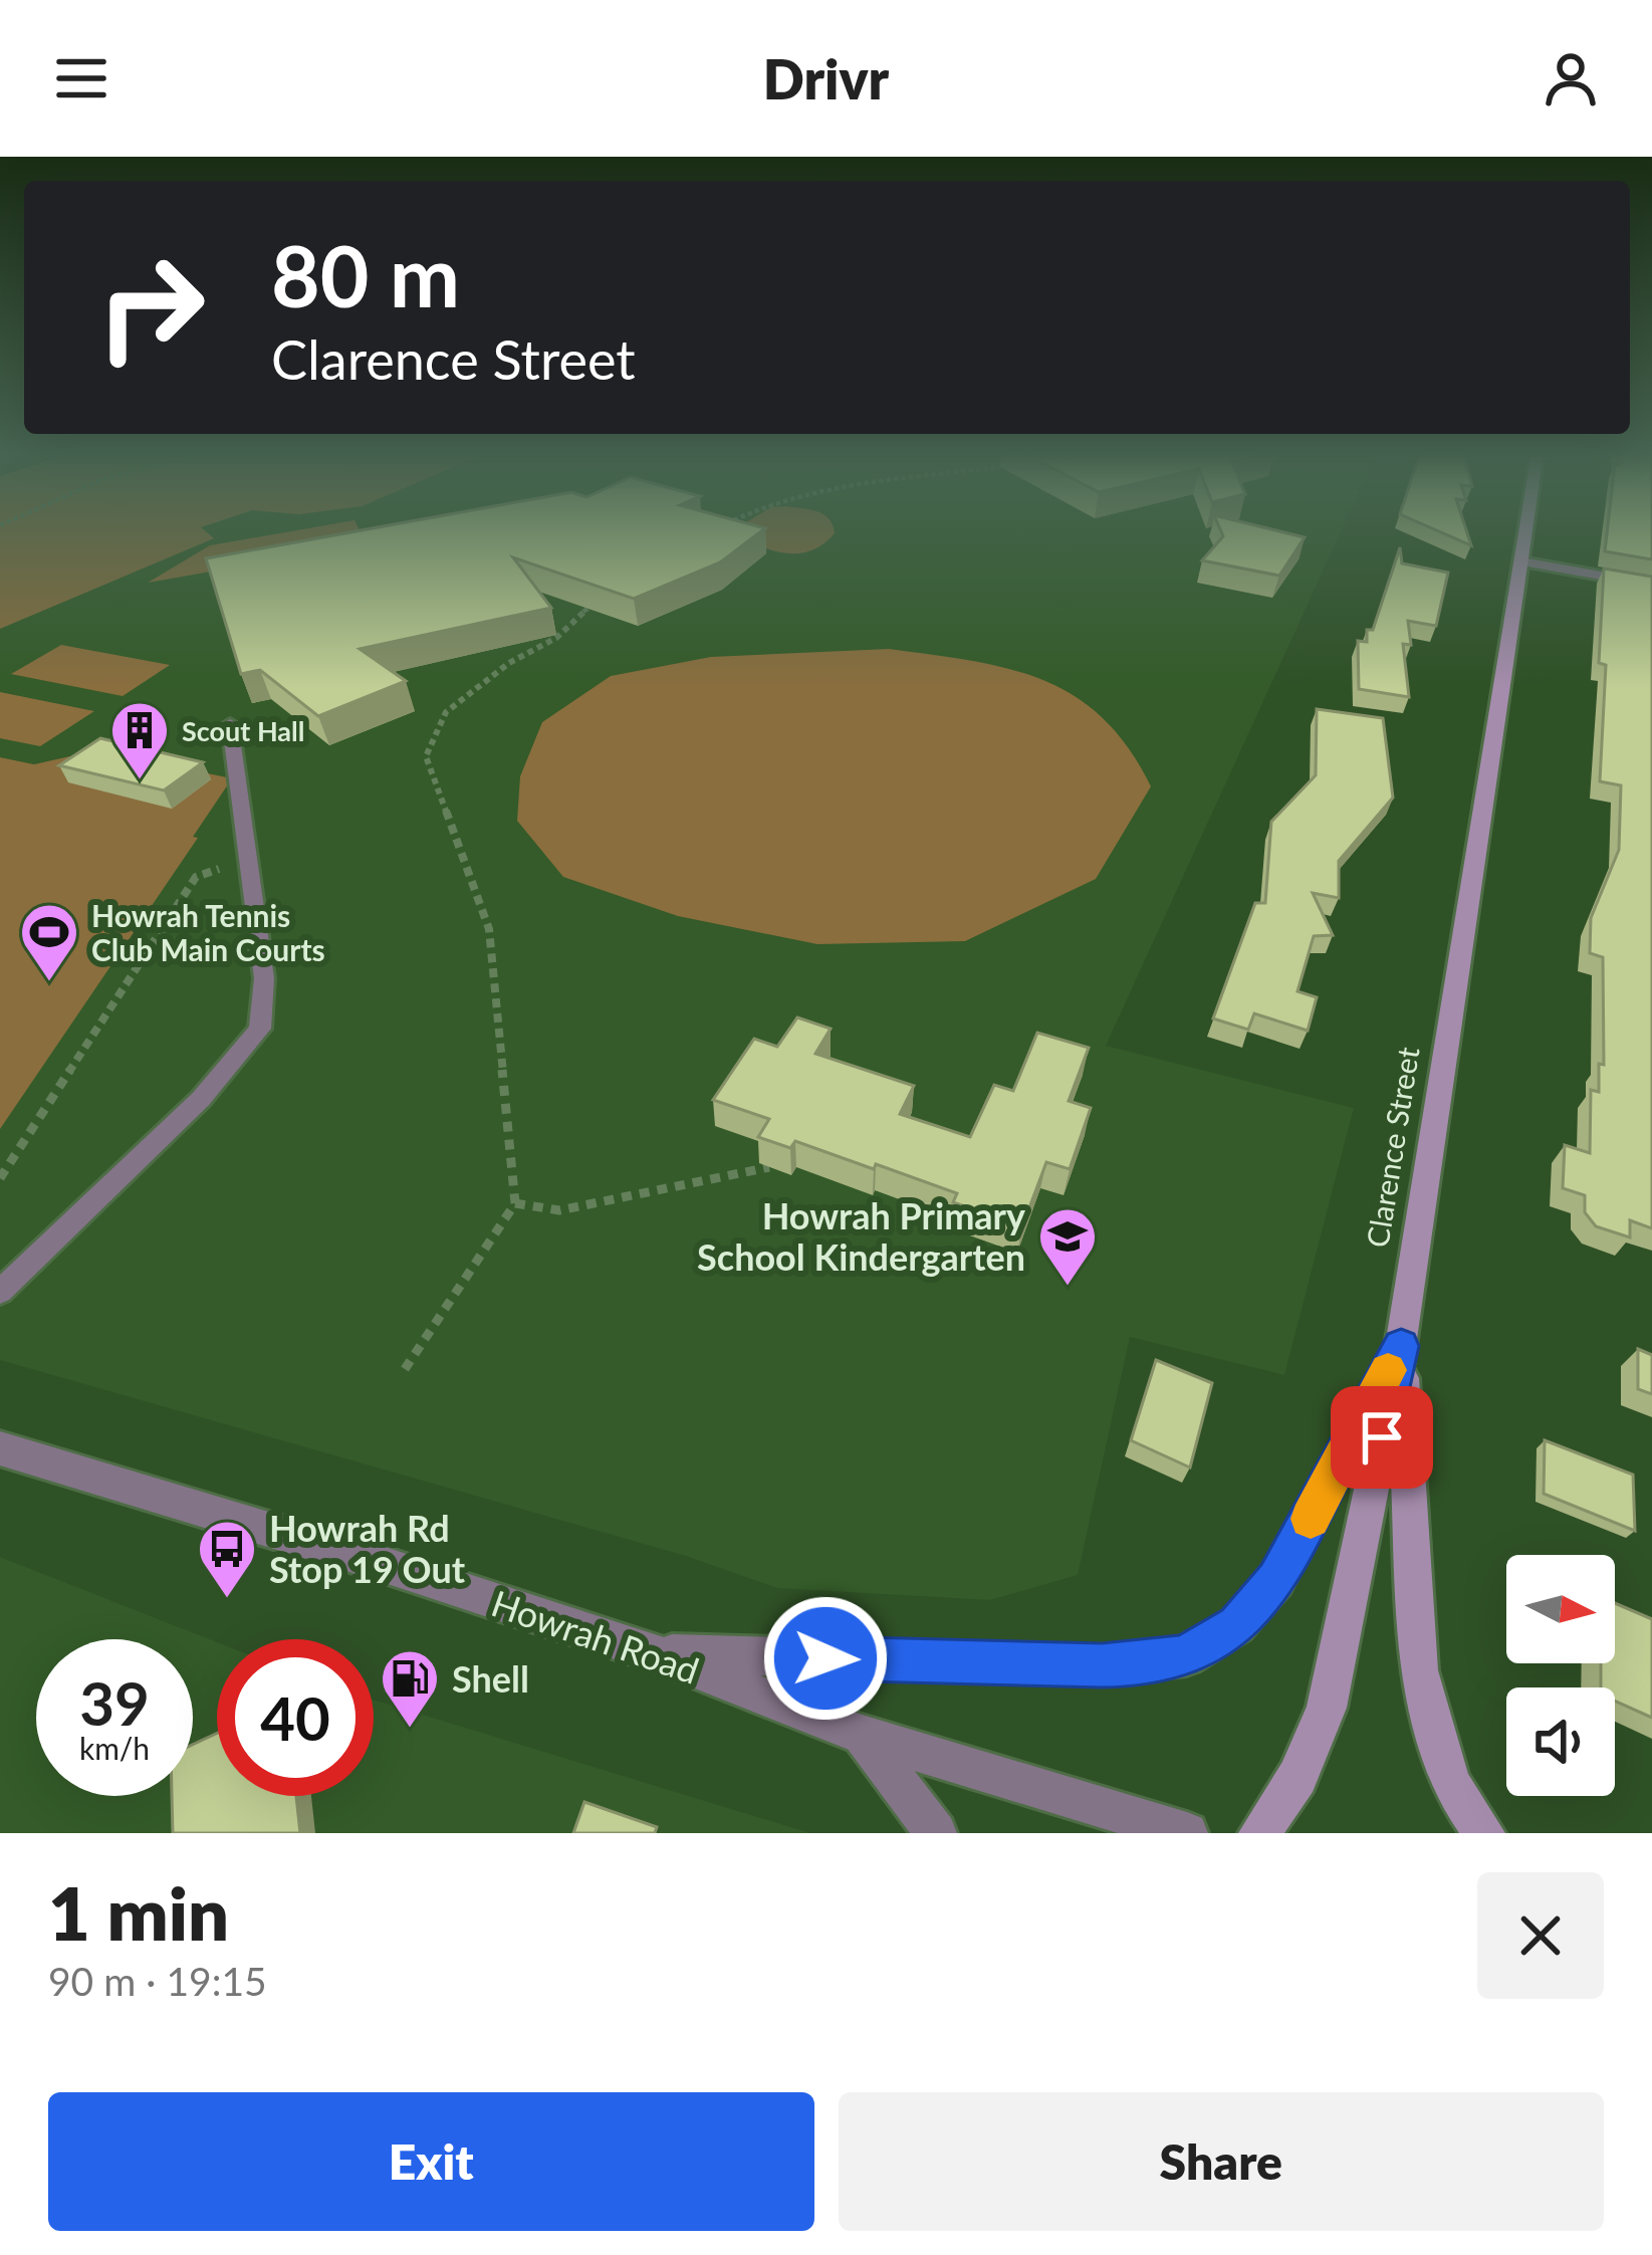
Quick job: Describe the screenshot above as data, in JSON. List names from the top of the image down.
{
  "streets": {
    "main road": ["Clarence Street"],
    "street": ["Howrah Road"]
  },
  "places": {
    "building": ["Scout Hall"],
    "sports": ["Howrah Tennis Club Main Courts"],
    "school or university": ["Howrah Primary School Kindergarten"],
    "bus stop": ["Howrah Rd Stop 19 Out"],
    "fuel station": ["Shell"]
  },
  "north": "right",
  "page": {
    "header": "Drivr",
    "turn": ["80 m", "Clarence Street"],
    "speed": "39 km/h",
    "limit": "40",
    "heading": ["1 min", "90 m · 19:15"],
    "buttons": ["Exit", "Share"]
  }
}
